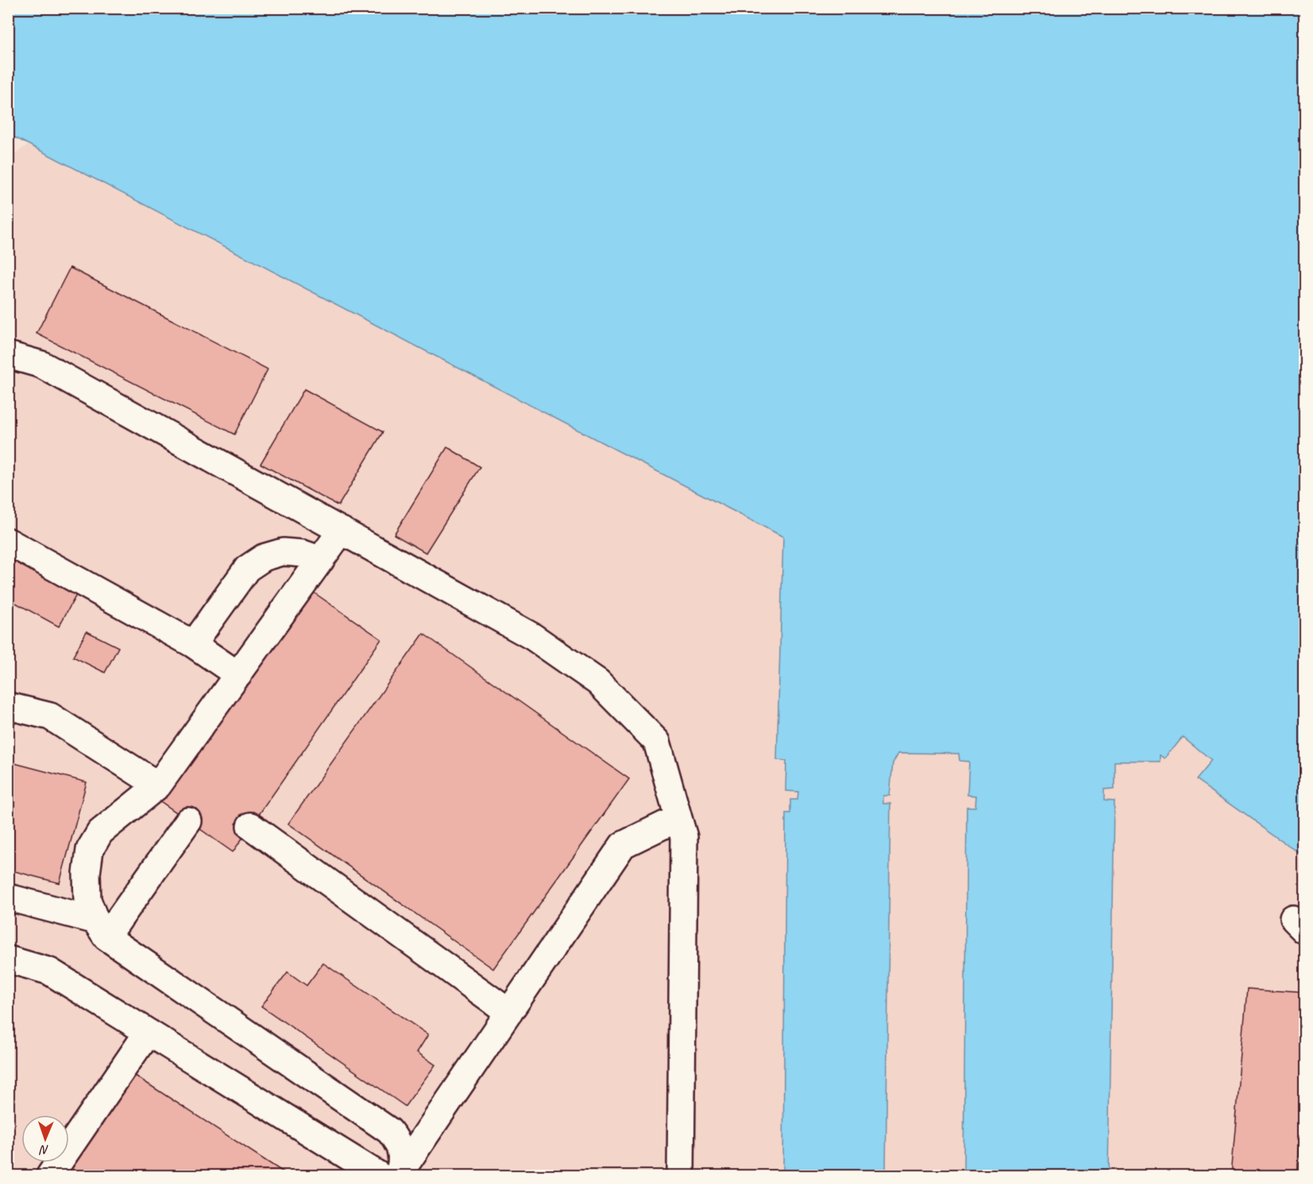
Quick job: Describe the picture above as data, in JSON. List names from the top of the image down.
{
  "north": "bottom"
}
